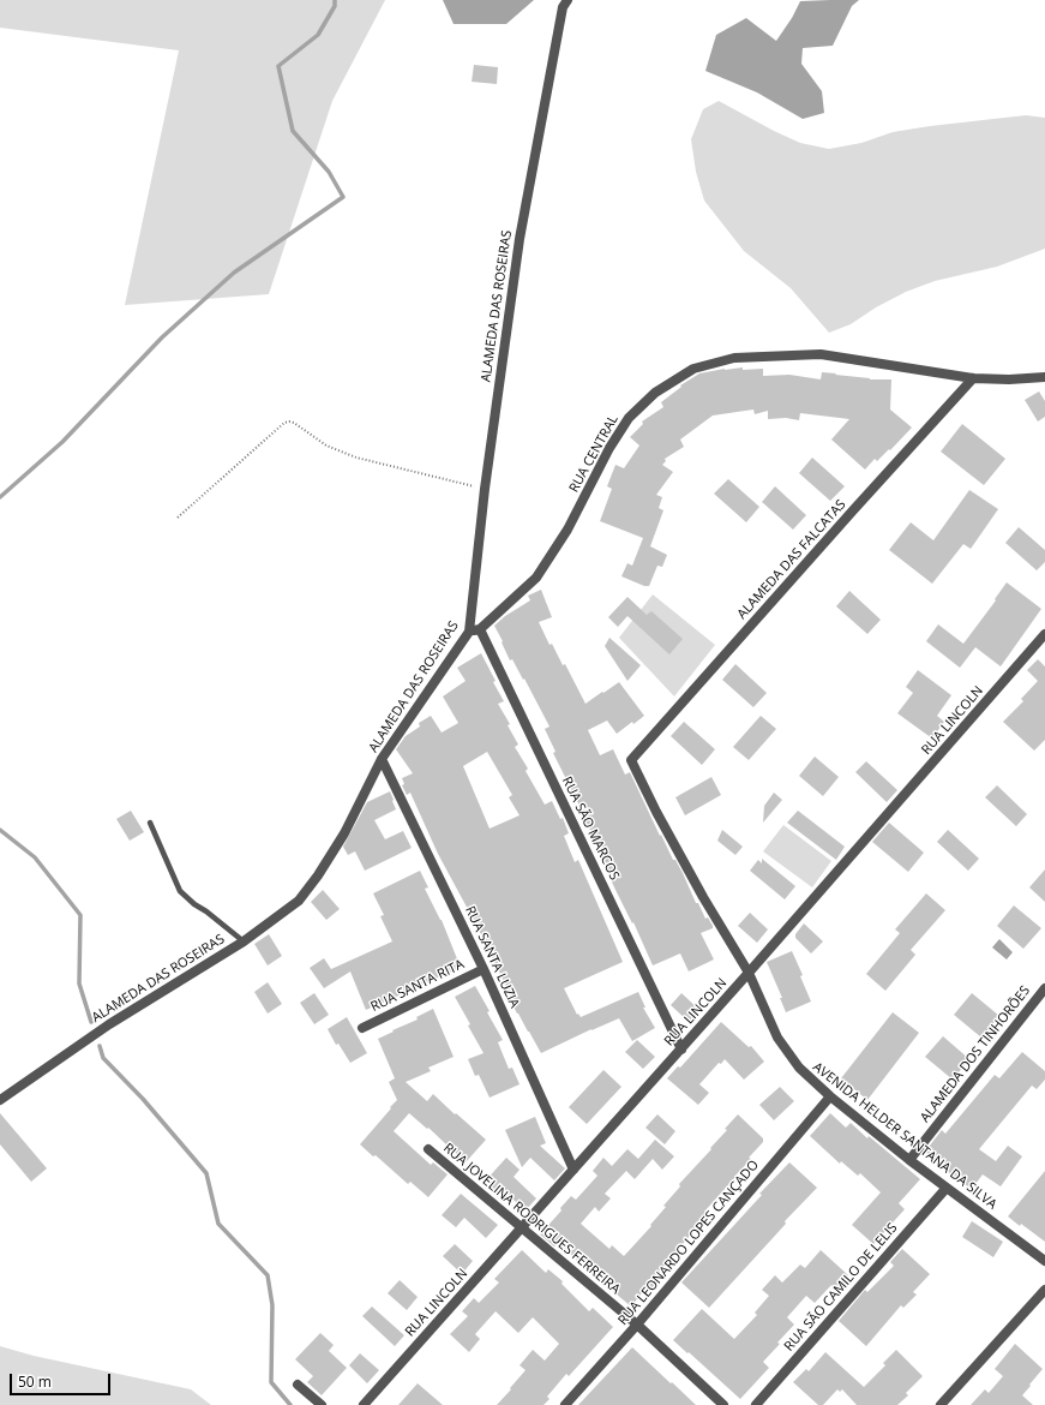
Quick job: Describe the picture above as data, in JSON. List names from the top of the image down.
{
  "streets": {
    "street": [
      "ALAMEDA DAS ROSEIRAS",
      "RUA CENTRAL",
      "ALAMEDA DAS FALCATAS",
      "RUA LINCOLN",
      "RUA SÃO MARCOS",
      "RUA SANTA LUZIA",
      "RUA SANTA RITA",
      "ALAMEDA DOS TINHORÕES",
      "AVENIDA HELDER SANTANA DA SILVA",
      "RUA JOVELINA RODRIGUES FERREIRA",
      "RUA LEONARDO LOPES CANÇADO",
      "RUA SÃO CAMILO DE LELIS"
    ]
  },
  "crossings": [
    ["ALAMEDA DAS ROSEIRAS", "RUA SANTA LUZIA"],
    ["RUA CENTRAL", "ALAMEDA DAS FALCATAS"],
    ["RUA CENTRAL", "RUA SÃO MARCOS"],
    ["ALAMEDA DAS FALCATAS", "AVENIDA HELDER SANTANA DA SILVA"],
    ["RUA LINCOLN", "RUA SÃO MARCOS"],
    ["RUA LINCOLN", "RUA SANTA LUZIA"],
    ["RUA LINCOLN", "AVENIDA HELDER SANTANA DA SILVA"],
    ["RUA LINCOLN", "RUA JOVELINA RODRIGUES FERREIRA"],
    ["RUA SANTA LUZIA", "RUA SANTA RITA"],
    ["ALAMEDA DOS TINHORÕES", "AVENIDA HELDER SANTANA DA SILVA"],
    ["AVENIDA HELDER SANTANA DA SILVA", "RUA LEONARDO LOPES CANÇADO"],
    ["AVENIDA HELDER SANTANA DA SILVA", "RUA SÃO CAMILO DE LELIS"],
    ["RUA JOVELINA RODRIGUES FERREIRA", "RUA LEONARDO LOPES CANÇADO"]
  ],
  "scale_bar": "50 m"
}
